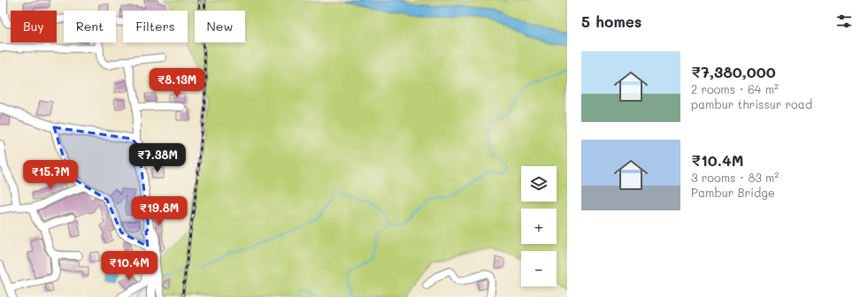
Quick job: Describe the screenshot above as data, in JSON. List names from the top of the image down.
{
  "page": {
    "heading": "5 homes",
    "chip": [
      "Buy",
      "Rent",
      "Filters",
      "New"
    ],
    "list": [
      {
        "name": "₹7,380,000",
        "note": "2 rooms · 64 m² · pambur thrissur road"
      },
      {
        "name": "₹10.4M",
        "note": "3 rooms · 83 m² · Pambur Bridge"
      }
    ],
    "price": [
      "₹8.13M",
      "₹7.38M",
      "₹15.7M",
      "₹19.8M",
      "₹10.4M"
    ],
    "map_buttons": ["+", "−"]
  }
}
